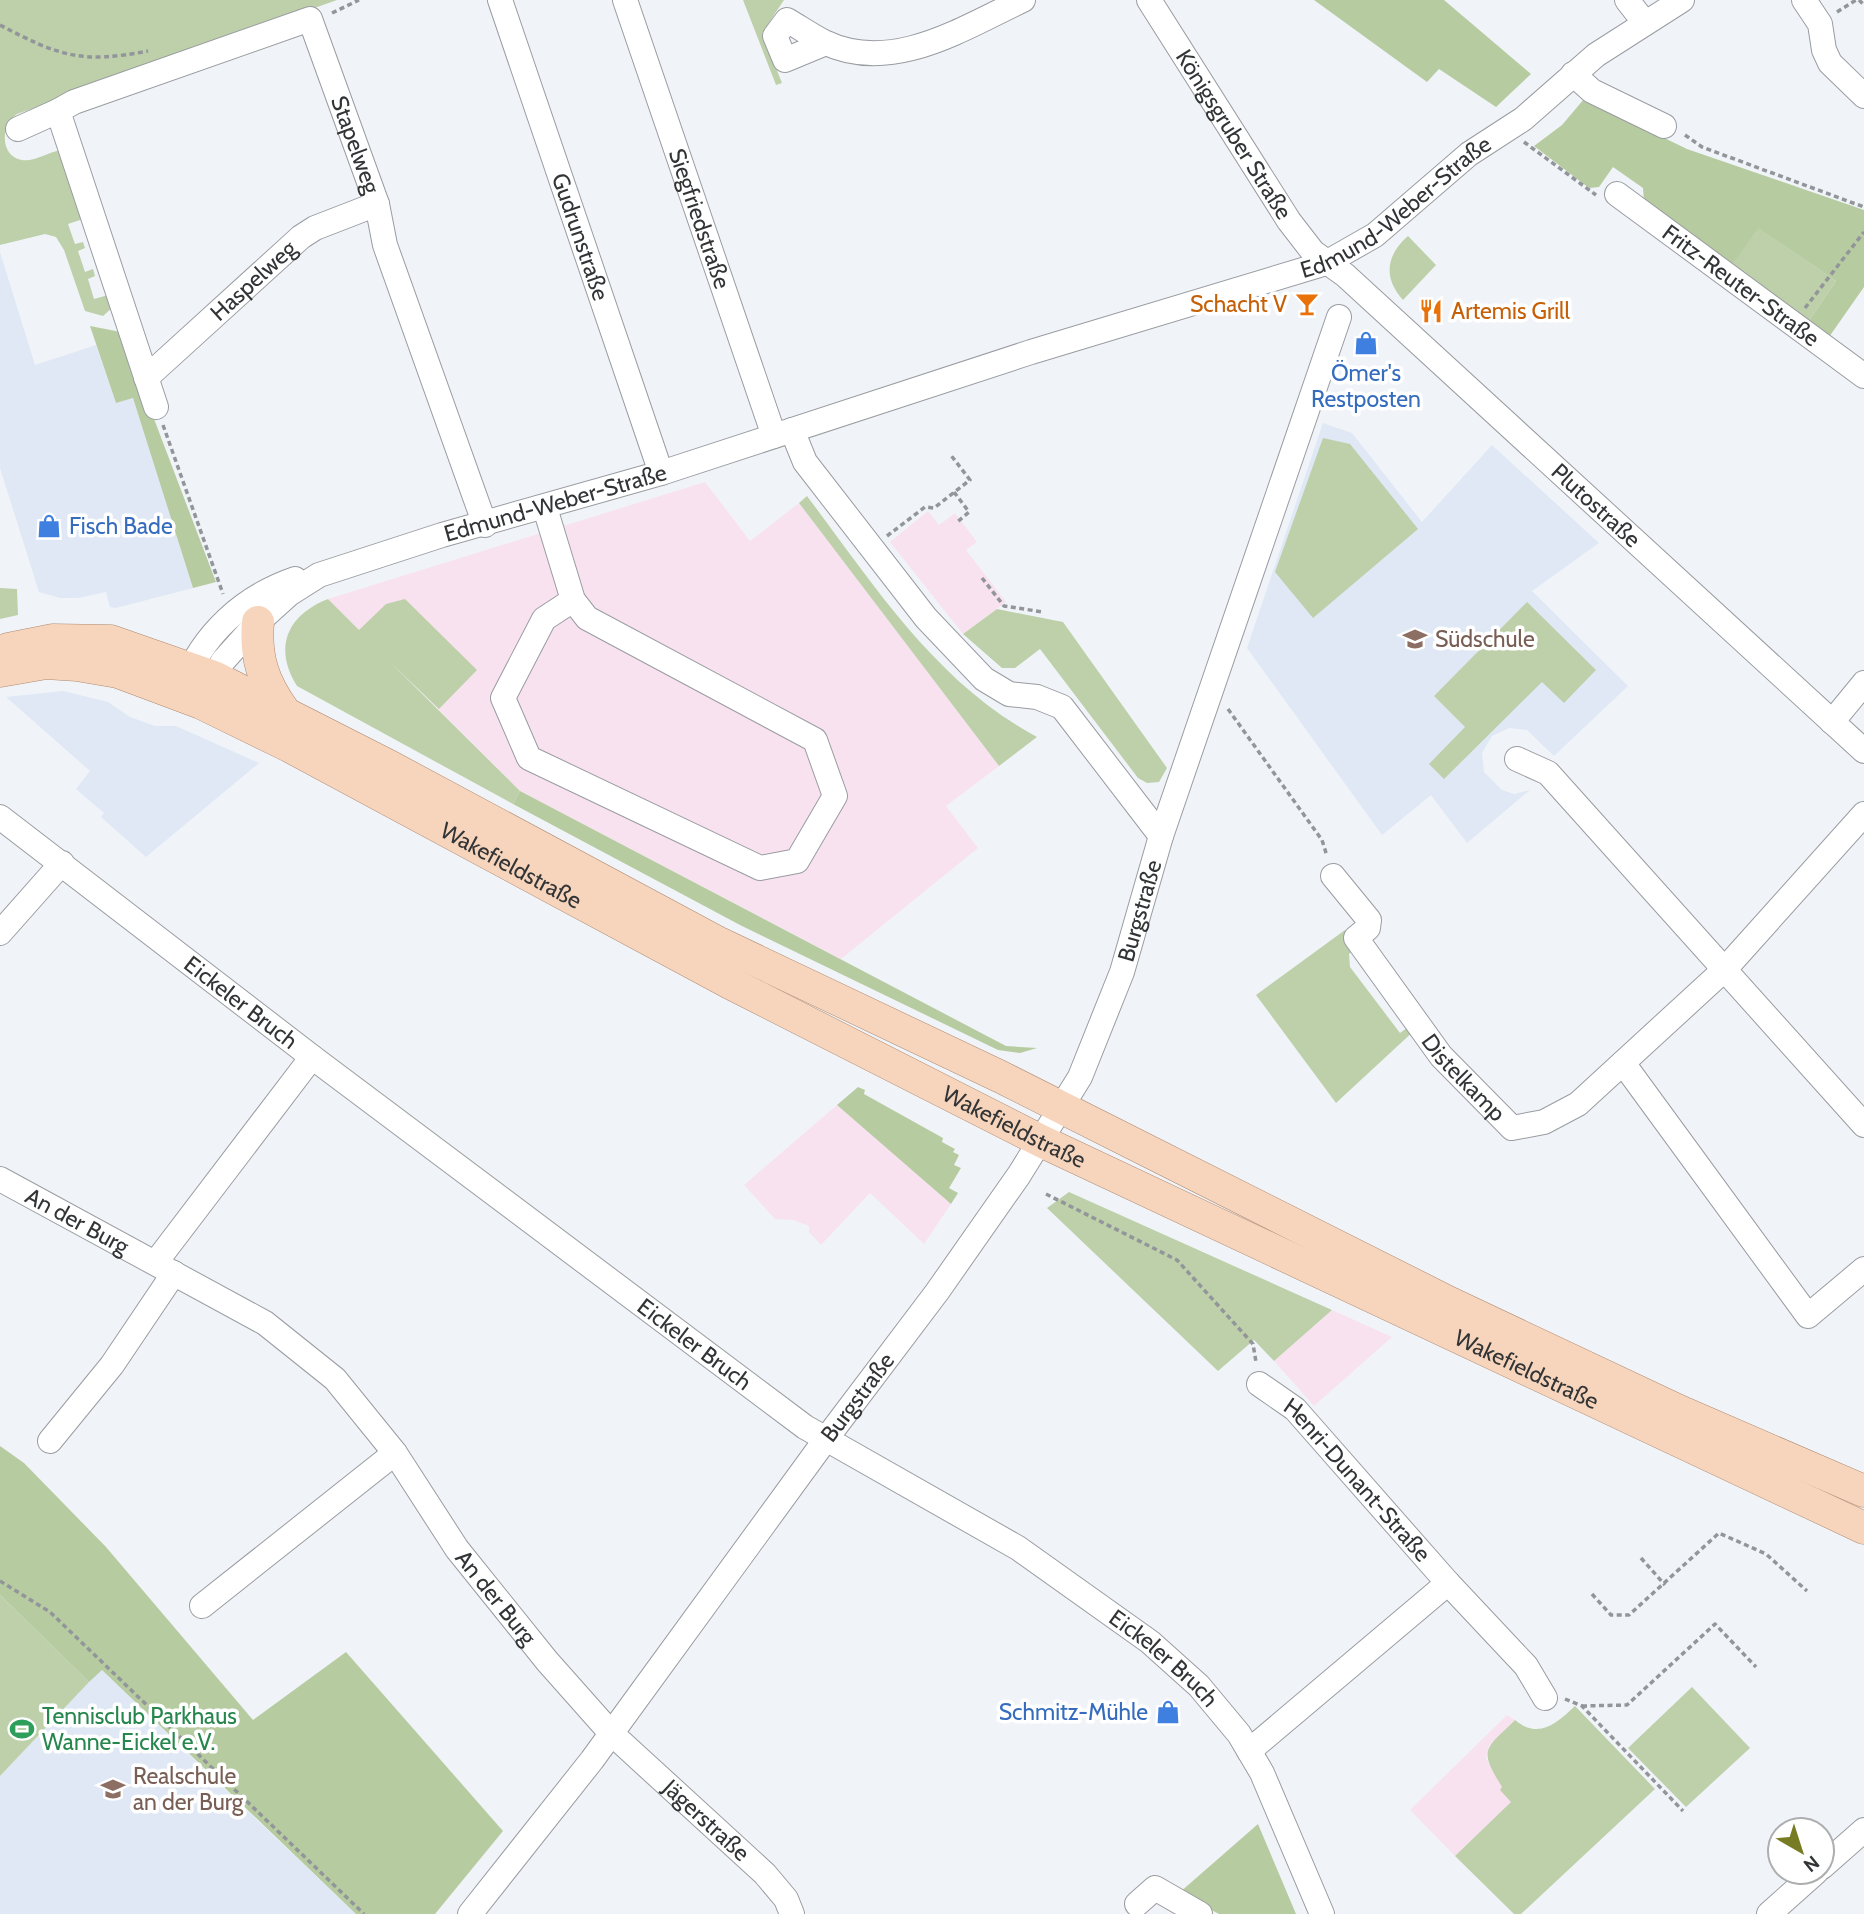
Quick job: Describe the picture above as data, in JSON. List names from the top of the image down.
{
  "streets": {
    "main road": ["Wakefieldstraße"],
    "street": [
      "Königsgruber Straße",
      "Stapelweg",
      "Edmund-Weber-Straße",
      "Siegfriedstraße",
      "Gudrunstraße",
      "Haspelweg",
      "Fritz-Reuter-Straße",
      "Plutostraße",
      "Burgstraße",
      "Eickeler Bruch",
      "Distelkamp",
      "An der Burg",
      "Henri-Dunant-Straße",
      "Jägerstraße"
    ]
  },
  "crossings": [
    ["Königsgruber Straße", "Edmund-Weber-Straße"],
    ["Königsgruber Straße", "Plutostraße"],
    ["Stapelweg", "Edmund-Weber-Straße"],
    ["Stapelweg", "Haspelweg"],
    ["Edmund-Weber-Straße", "Siegfriedstraße"],
    ["Edmund-Weber-Straße", "Gudrunstraße"],
    ["Edmund-Weber-Straße", "Plutostraße"],
    ["Edmund-Weber-Straße", "Wakefieldstraße"],
    ["Wakefieldstraße", "Burgstraße"],
    ["Burgstraße", "Eickeler Bruch"],
    ["Burgstraße", "An der Burg"],
    ["Burgstraße", "Jägerstraße"],
    ["Eickeler Bruch", "An der Burg"],
    ["Eickeler Bruch", "Henri-Dunant-Straße"],
    ["An der Burg", "Jägerstraße"]
  ],
  "places": {
    "bar": ["Schacht V"],
    "restaurant": ["Artemis Grill"],
    "shop": ["Ömer's Restposten", "Fisch Bade", "Schmitz-Mühle"],
    "school or university": ["Südschule", "Realschule an der Burg"],
    "sports": ["Tennisclub Parkhaus Wanne-Eickel e.V."]
  },
  "north": "bottom right"
}
